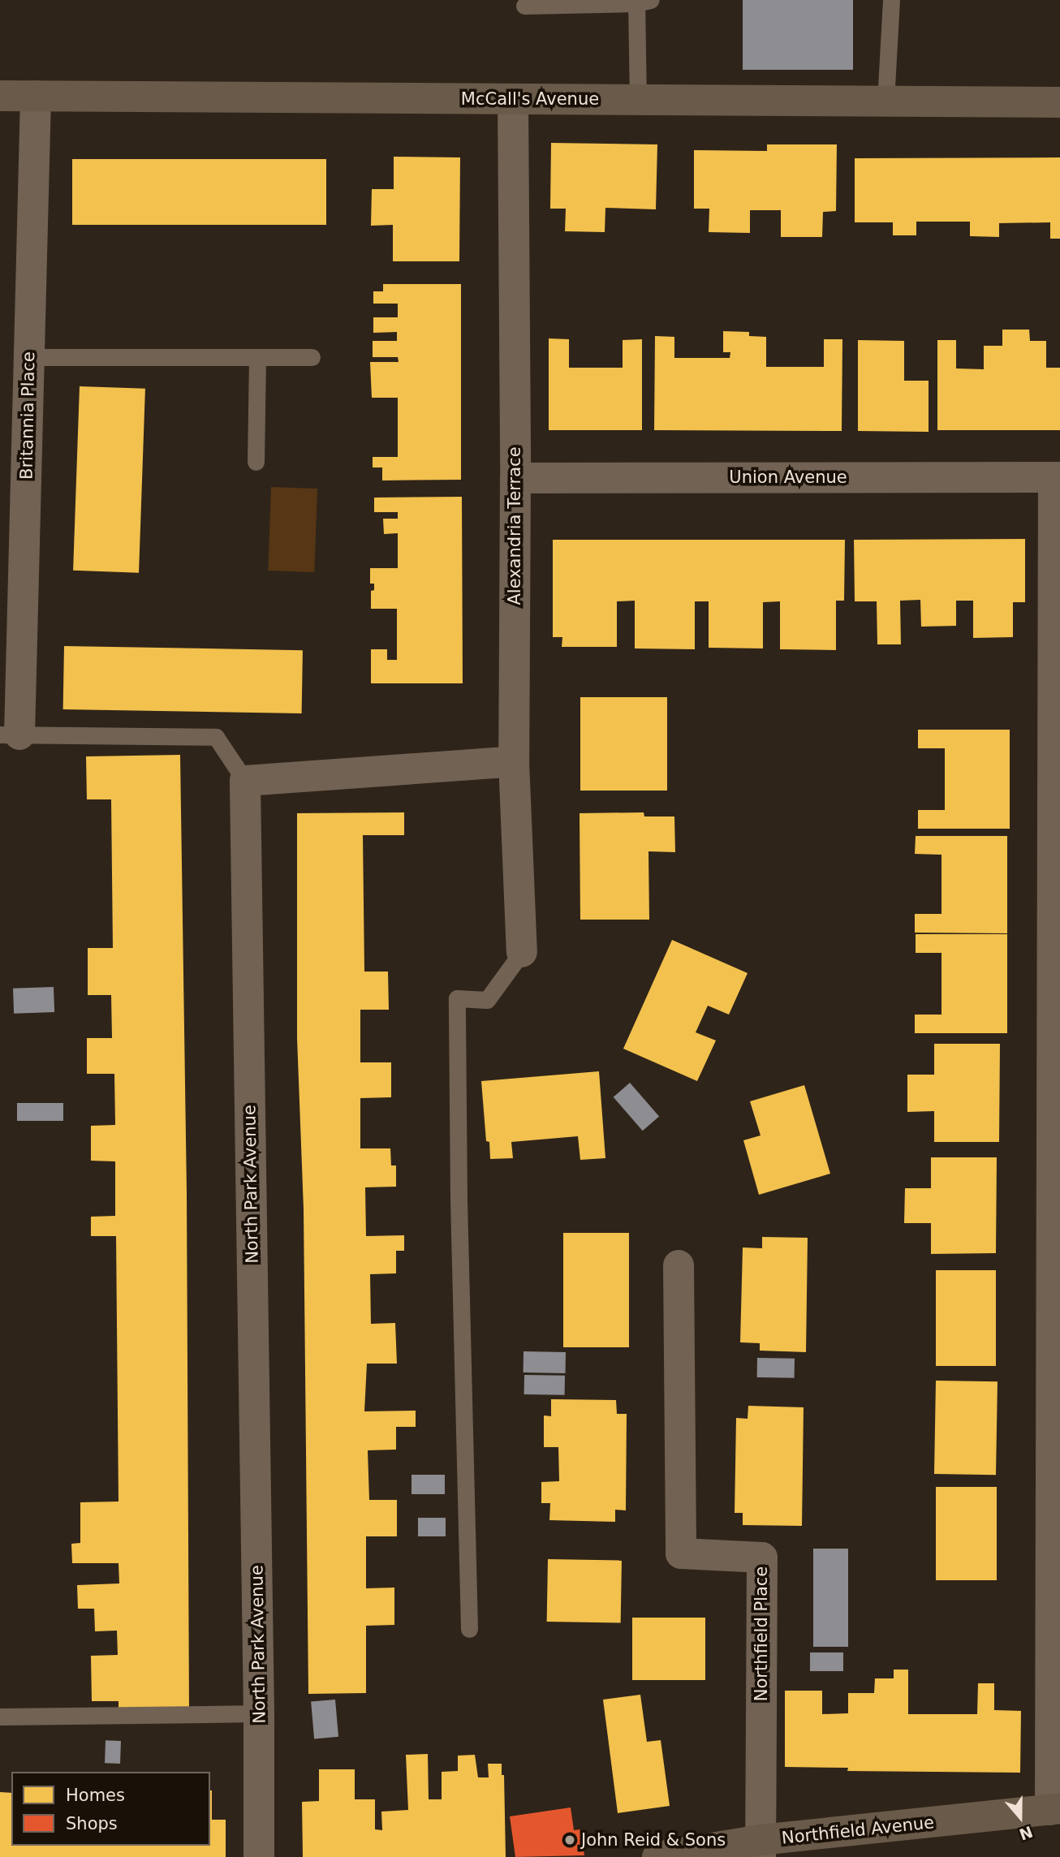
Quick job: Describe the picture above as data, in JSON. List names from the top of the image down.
{
  "streets": {
    "street": [
      "McCall's Avenue",
      "Britannia Place",
      "Union Avenue",
      "Alexandria Terrace",
      "North Park Avenue",
      "Northfield Place",
      "Northfield Avenue"
    ]
  },
  "crossings": [
    ["McCall's Avenue", "Britannia Place"],
    ["McCall's Avenue", "Alexandria Terrace"],
    ["Union Avenue", "Alexandria Terrace"],
    ["Northfield Place", "Northfield Avenue"]
  ],
  "places": ["John Reid & Sons"],
  "legend": ["Homes", "Shops"],
  "north": "bottom"
}
